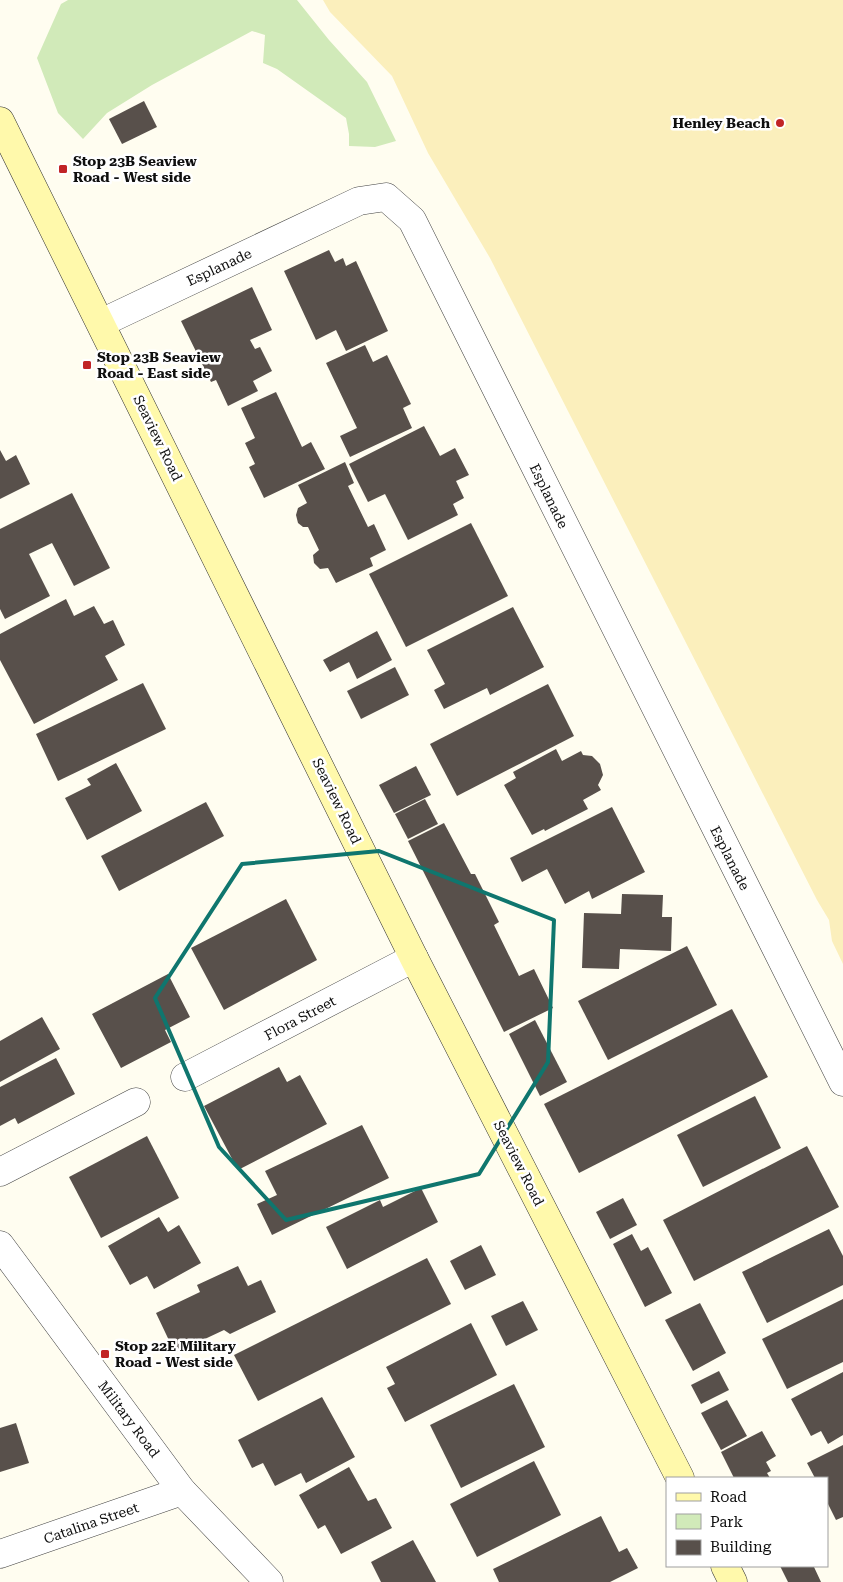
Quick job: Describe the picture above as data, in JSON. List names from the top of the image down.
{
  "streets": {
    "main road": ["Seaview Road"],
    "street": [
      "Esplanade",
      "Flora Street",
      "Military Road",
      "Catalina Street"
    ]
  },
  "crossings": [
    ["Esplanade", "Seaview Road"],
    ["Seaview Road", "Flora Street"],
    ["Military Road", "Catalina Street"]
  ],
  "places": {
    "other": ["Henley Beach"],
    "transit": ["Stop 23B Seaview Road - West side", "Stop 23B Seaview Road - East side", "Stop 22E Military Road - West side"]
  },
  "legend": ["Road", "Park", "Building"]
}
